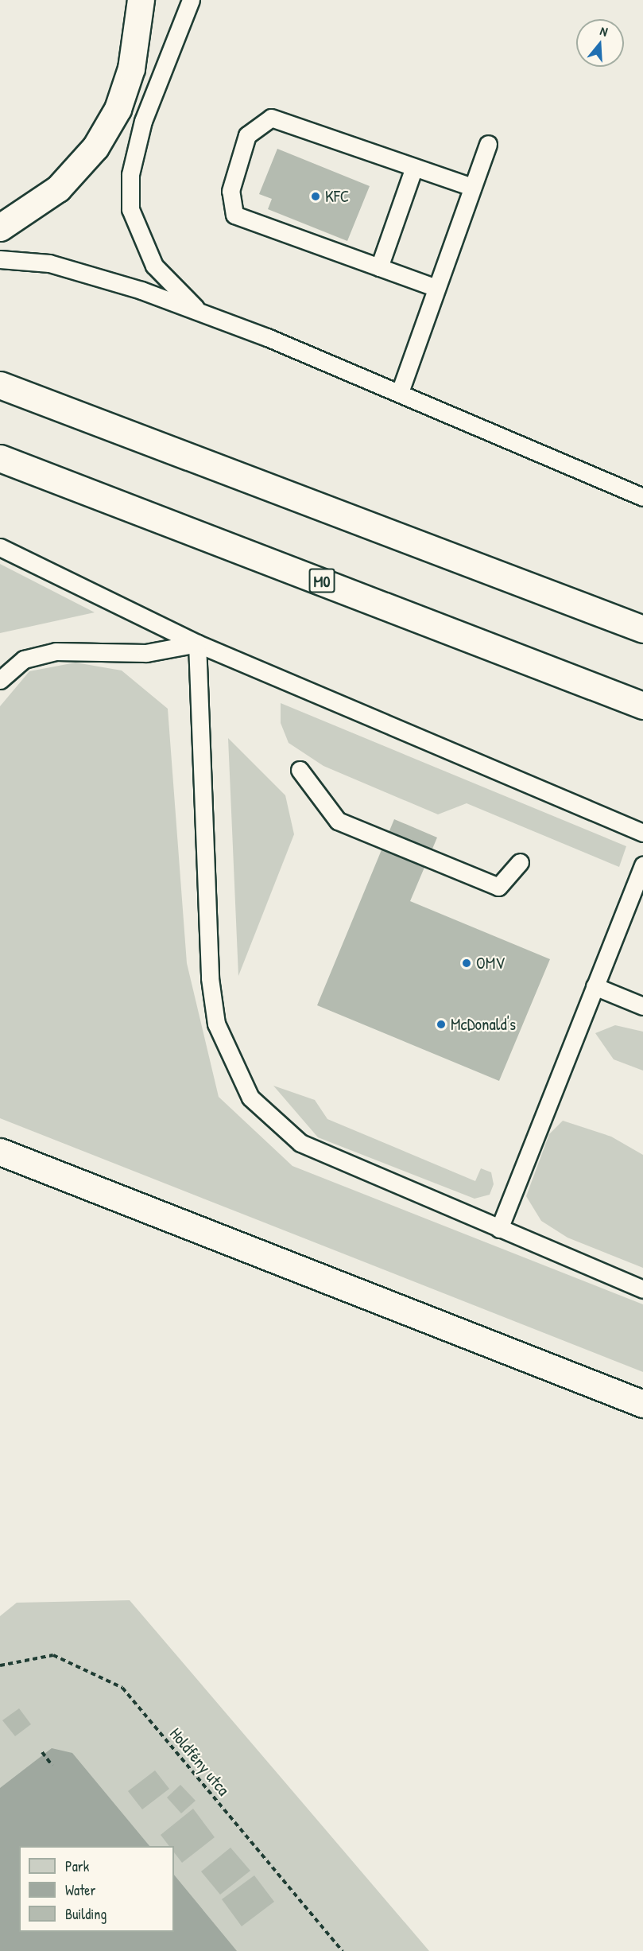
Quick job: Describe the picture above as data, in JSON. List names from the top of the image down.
{
  "streets": {
    "highway": ["M0"],
    "path": ["Holdfény utca"]
  },
  "places": ["KFC", "OMV", "McDonald's"],
  "legend": ["Park", "Water", "Building"],
  "north": "top"
}
